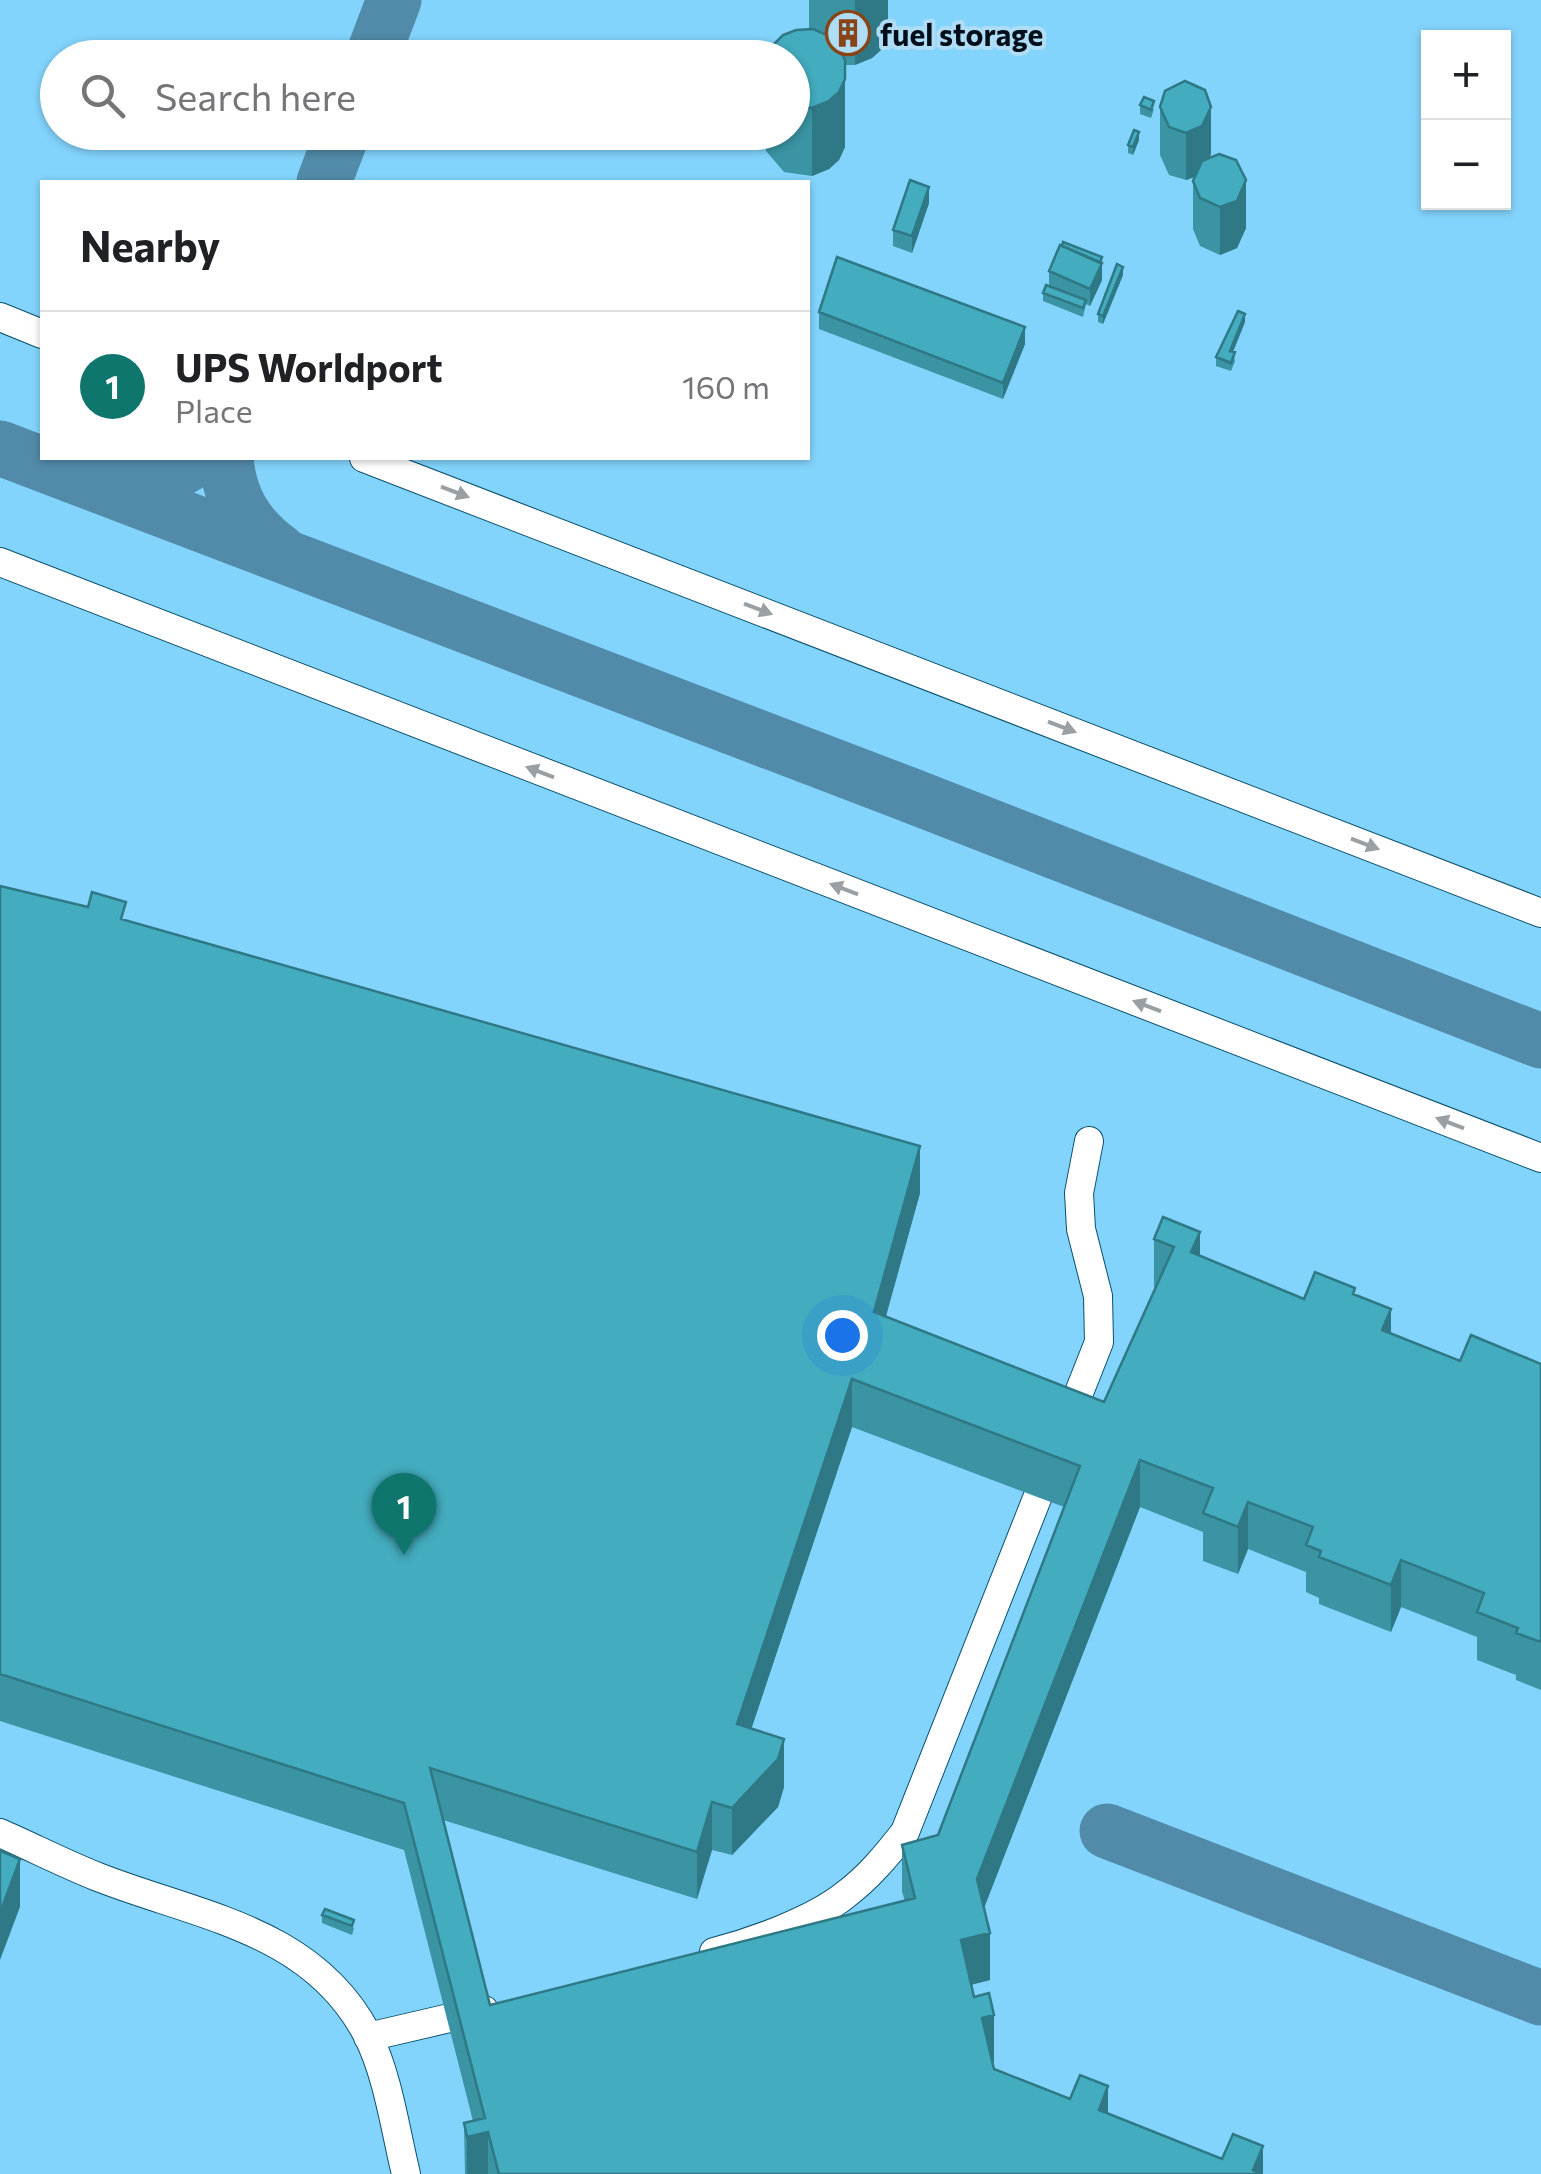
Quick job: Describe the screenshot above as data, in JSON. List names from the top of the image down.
{
  "places": {
    "building": ["fuel storage"]
  },
  "page": {
    "map_buttons": ["+", "−"],
    "search": "Search here",
    "heading": "Nearby",
    "list": [
      {
        "mark": "1",
        "name": "UPS Worldport",
        "note": "Place",
        "value": "160 m"
      }
    ],
    "pins": "1"
  }
}
